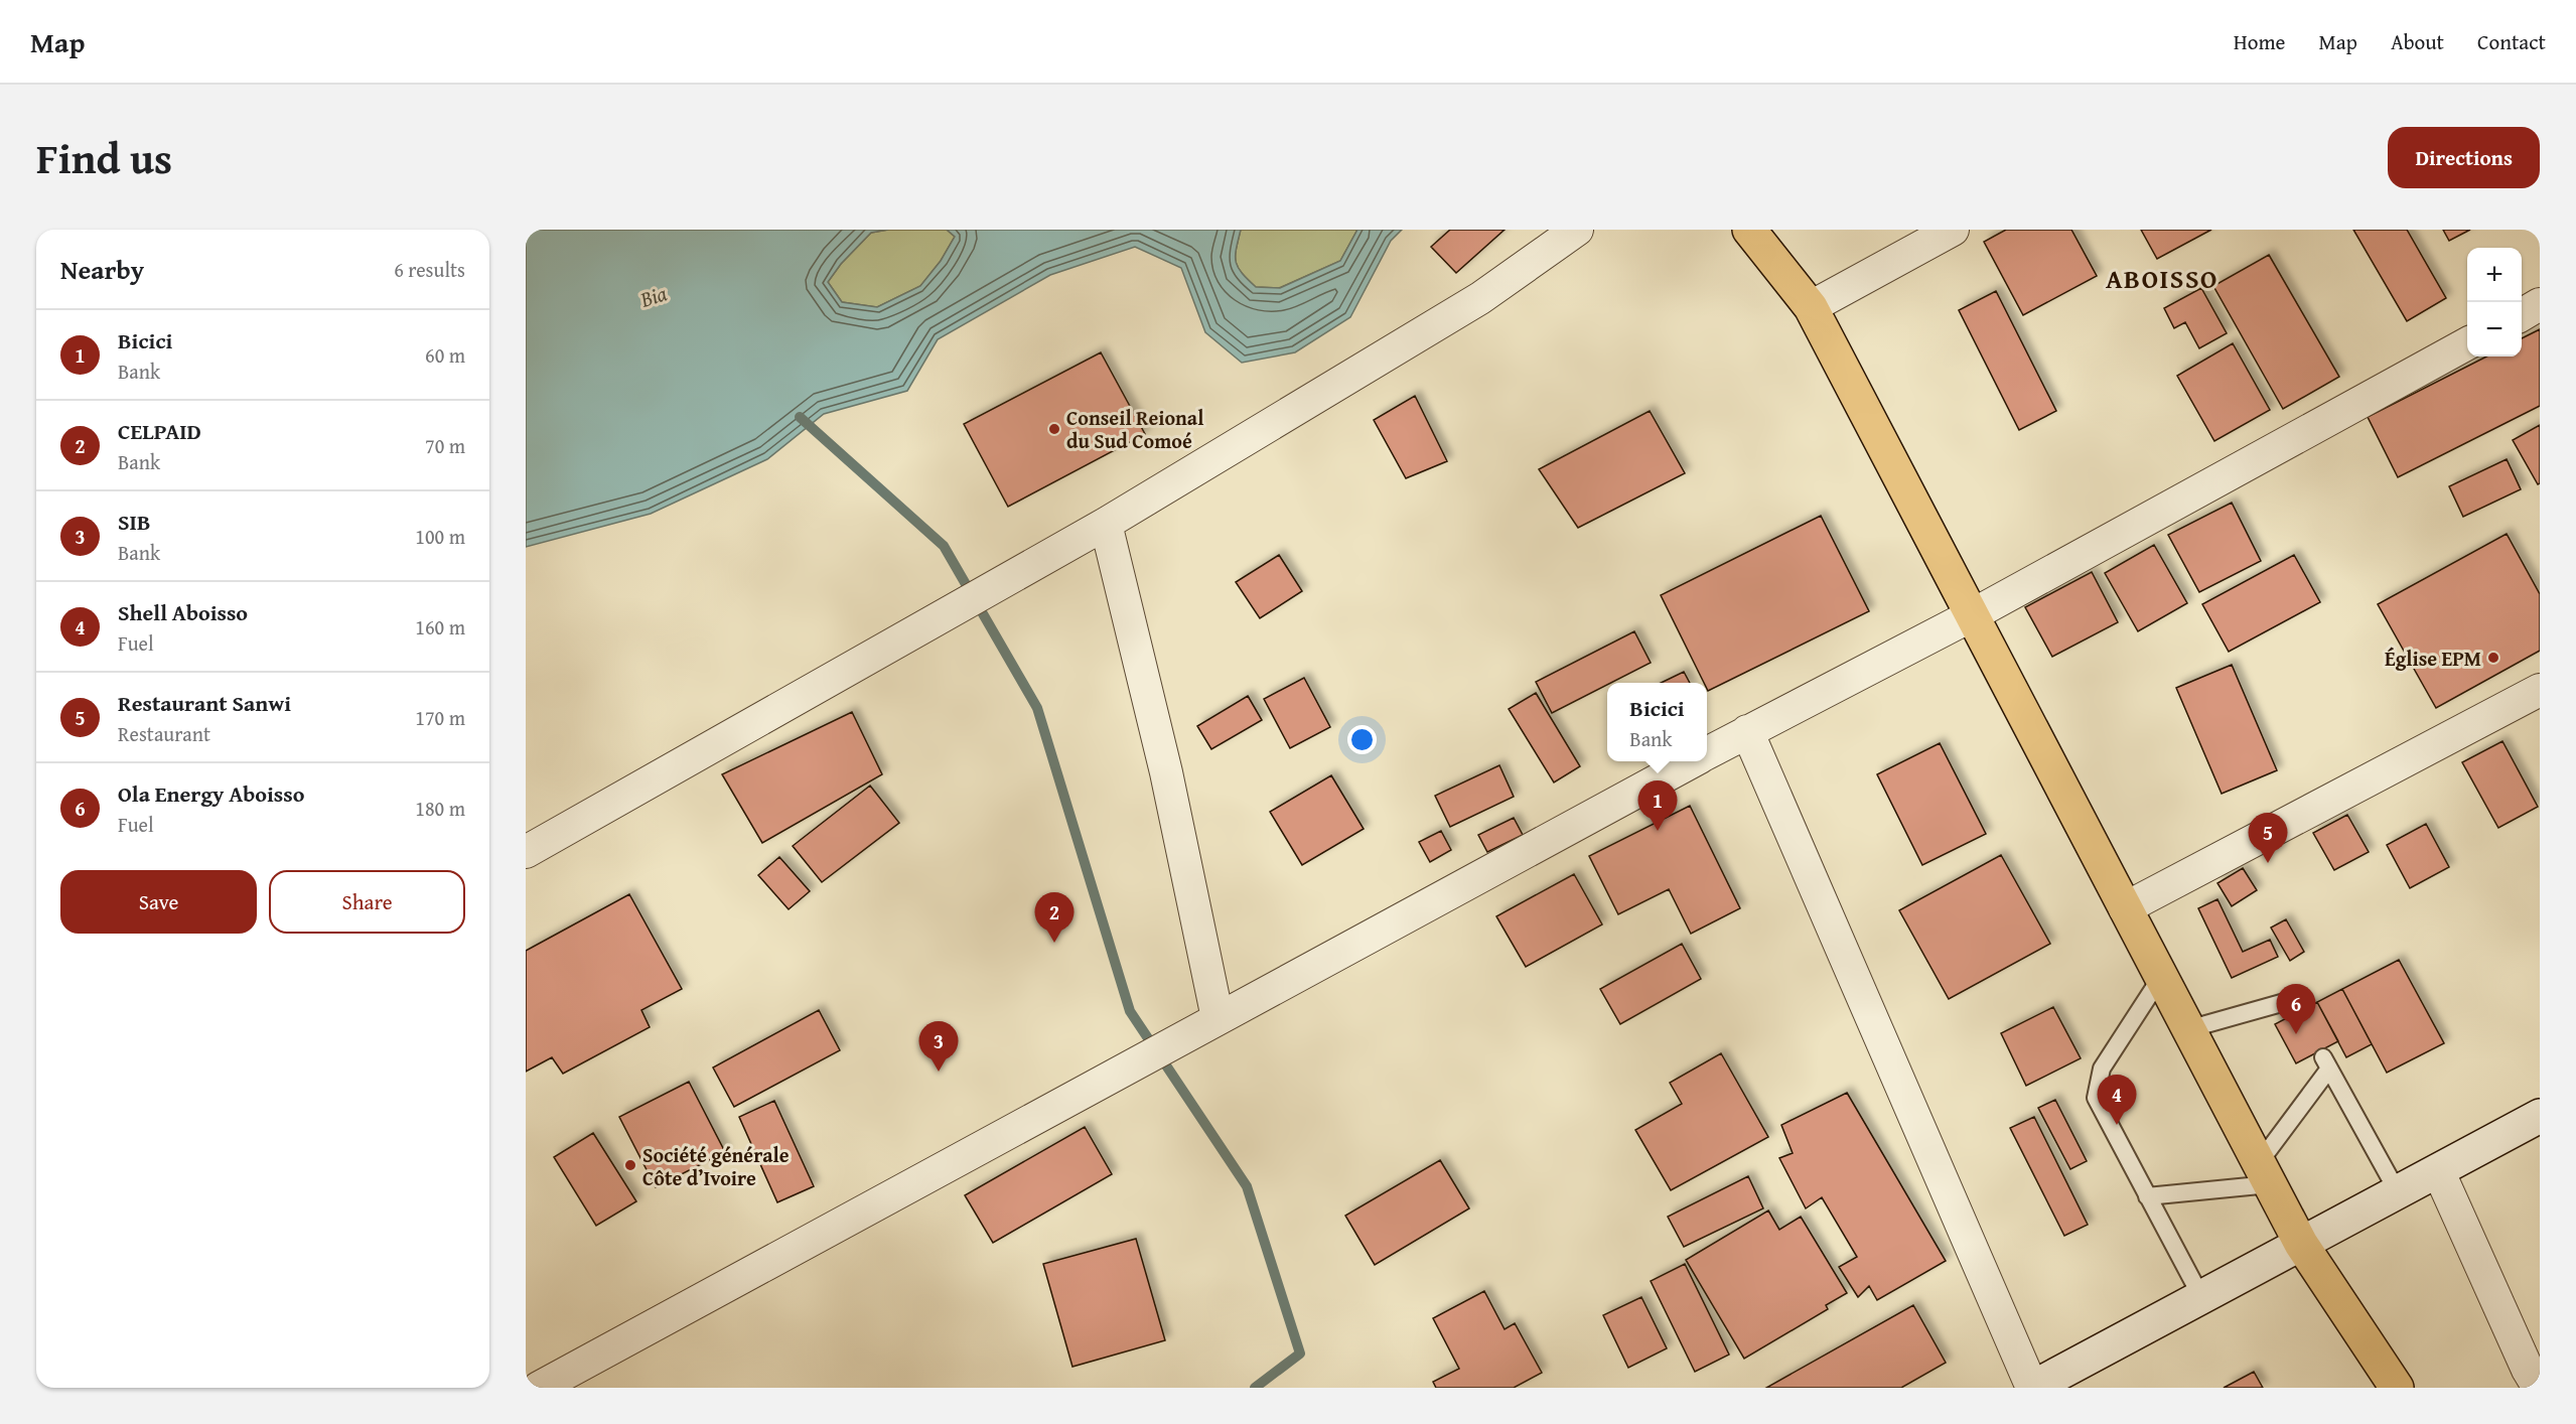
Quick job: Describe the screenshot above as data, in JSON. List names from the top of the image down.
{
  "districts": ["ABOISSO"],
  "water": ["Bia"],
  "places": ["Conseil Reional du Sud Comoé", "Église EPM", "Société générale Côte d’Ivoire"],
  "page": {
    "header": "Map",
    "nav": [
      "Home",
      "Map",
      "About",
      "Contact"
    ],
    "title": "Find us",
    "buttons": [
      "Directions",
      ["Save", "Share"]
    ],
    "heading": ["Nearby", "6 results"],
    "map_buttons": ["+", "−"],
    "list": [
      {
        "mark": "1",
        "name": "Bicici",
        "note": "Bank",
        "value": "60 m"
      },
      {
        "mark": "2",
        "name": "CELPAID",
        "note": "Bank",
        "value": "70 m"
      },
      {
        "mark": "3",
        "name": "SIB",
        "note": "Bank",
        "value": "100 m"
      },
      {
        "mark": "4",
        "name": "Shell Aboisso",
        "note": "Fuel",
        "value": "160 m"
      },
      {
        "mark": "5",
        "name": "Restaurant Sanwi",
        "note": "Restaurant",
        "value": "170 m"
      },
      {
        "mark": "6",
        "name": "Ola Energy Aboisso",
        "note": "Fuel",
        "value": "180 m"
      }
    ],
    "popup": ["Bicici", "Bank"],
    "pins": [
      "1",
      "5",
      "2",
      "6",
      "3",
      "4"
    ]
  }
}
